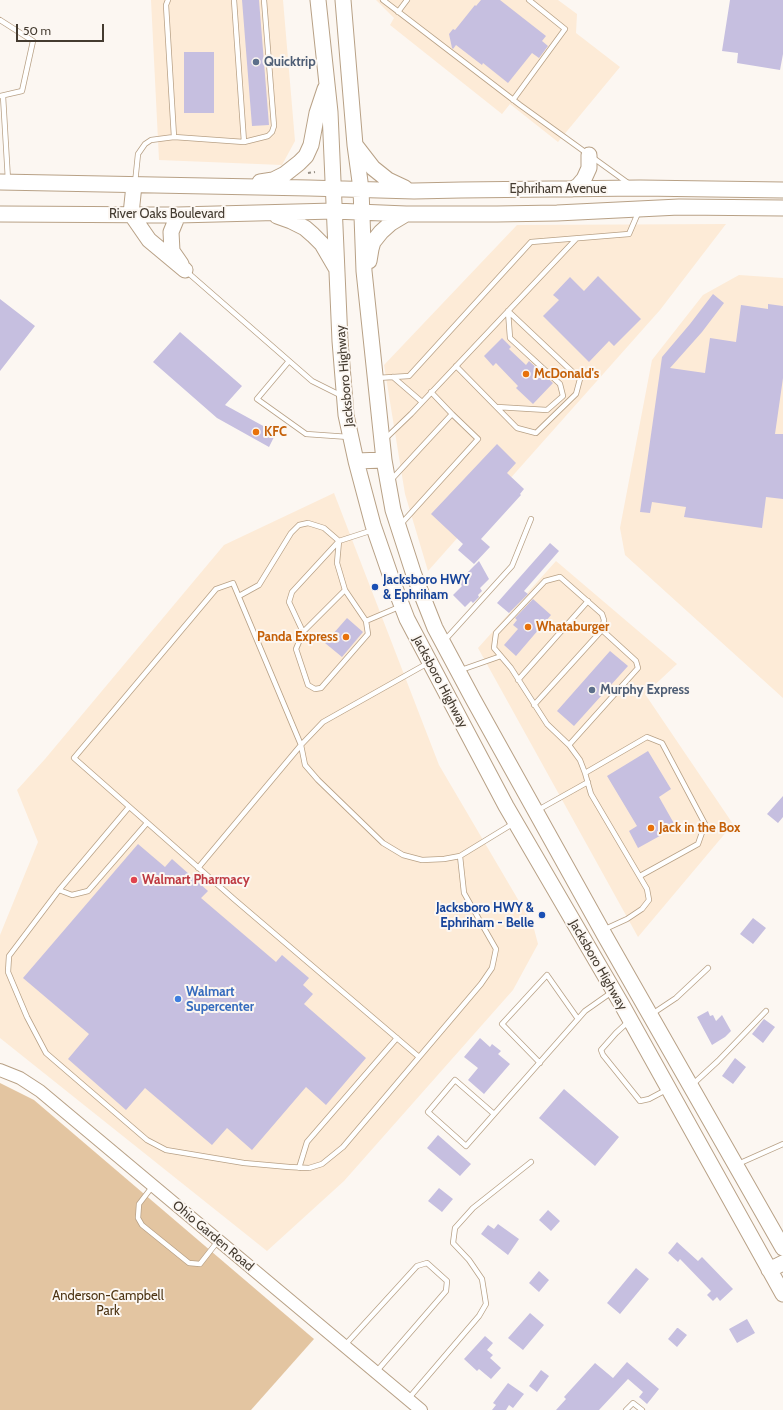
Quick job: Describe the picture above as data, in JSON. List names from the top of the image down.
{
  "streets": {
    "main road": ["Ephriham Avenue", "River Oaks Boulevard", "Jacksboro Highway"],
    "street": ["Ohio Garden Road"]
  },
  "crossings": [
    ["Ephriham Avenue", "River Oaks Boulevard"],
    ["Ephriham Avenue", "Jacksboro Highway"],
    ["River Oaks Boulevard", "Jacksboro Highway"]
  ],
  "parks": ["Anderson-Campbell Park"],
  "places": [
    "Quicktrip",
    "McDonald's",
    "KFC",
    "Jacksboro HWY & Ephriham",
    "Whataburger",
    "Panda Express",
    "Murphy Express",
    "Jack in the Box",
    "Walmart Pharmacy",
    "Jacksboro HWY & Ephriham - Belle",
    "Walmart Supercenter"
  ],
  "scale_bar": "50 m"
}
